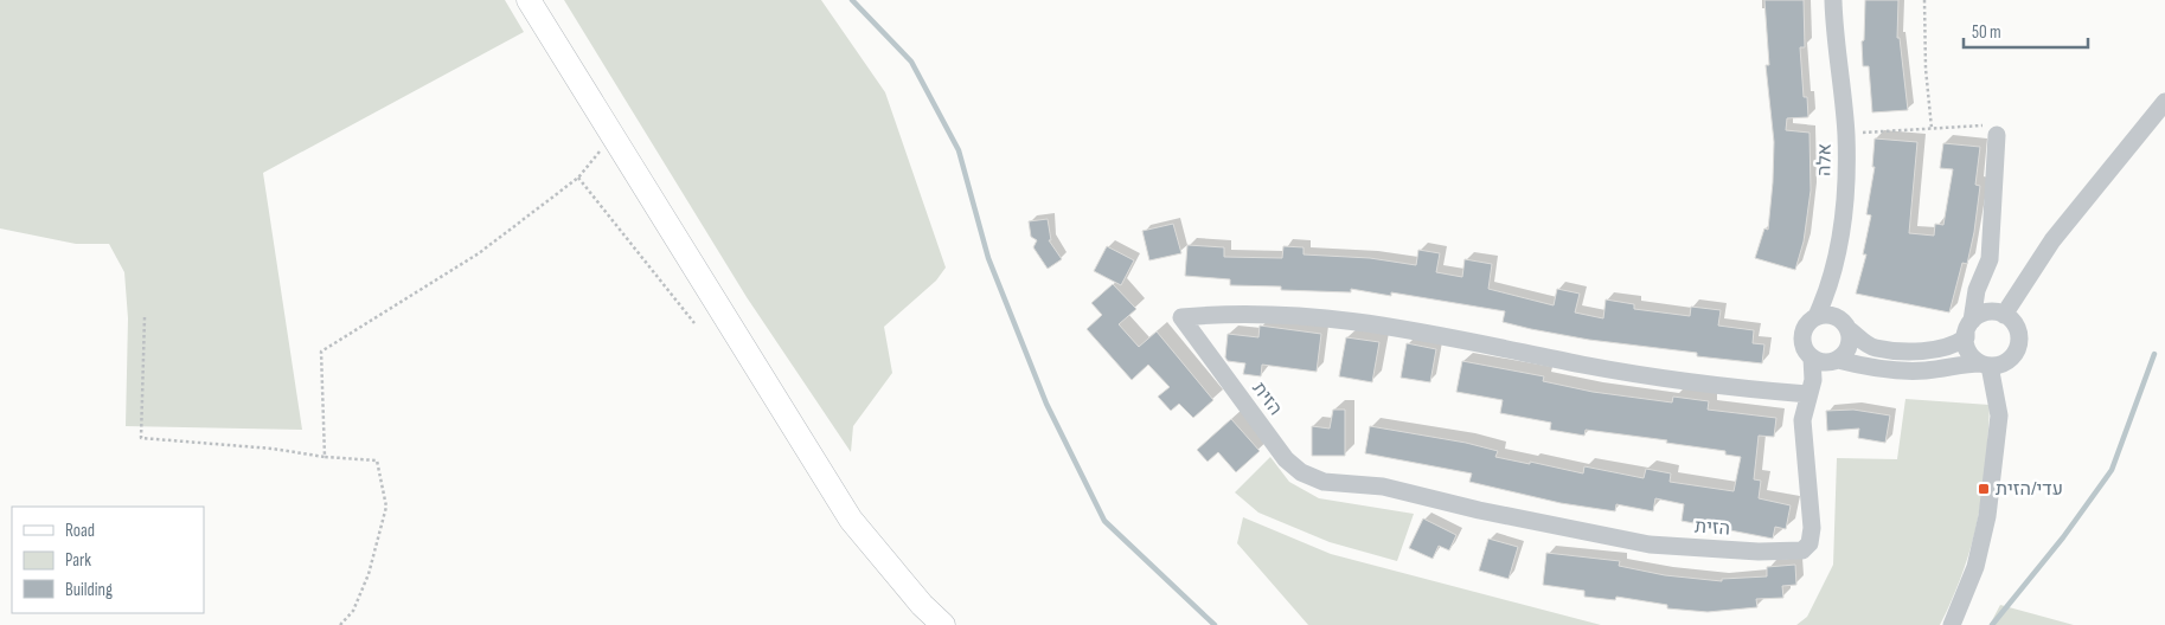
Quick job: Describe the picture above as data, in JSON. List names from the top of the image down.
{
  "streets": {
    "street": ["אלה", "הזית"]
  },
  "crossings": [
    ["אלה", "הזית"]
  ],
  "places": {
    "transit": ["עדי/הזית"]
  },
  "legend": ["Road", "Park", "Building"],
  "scale_bar": "50 m"
}
